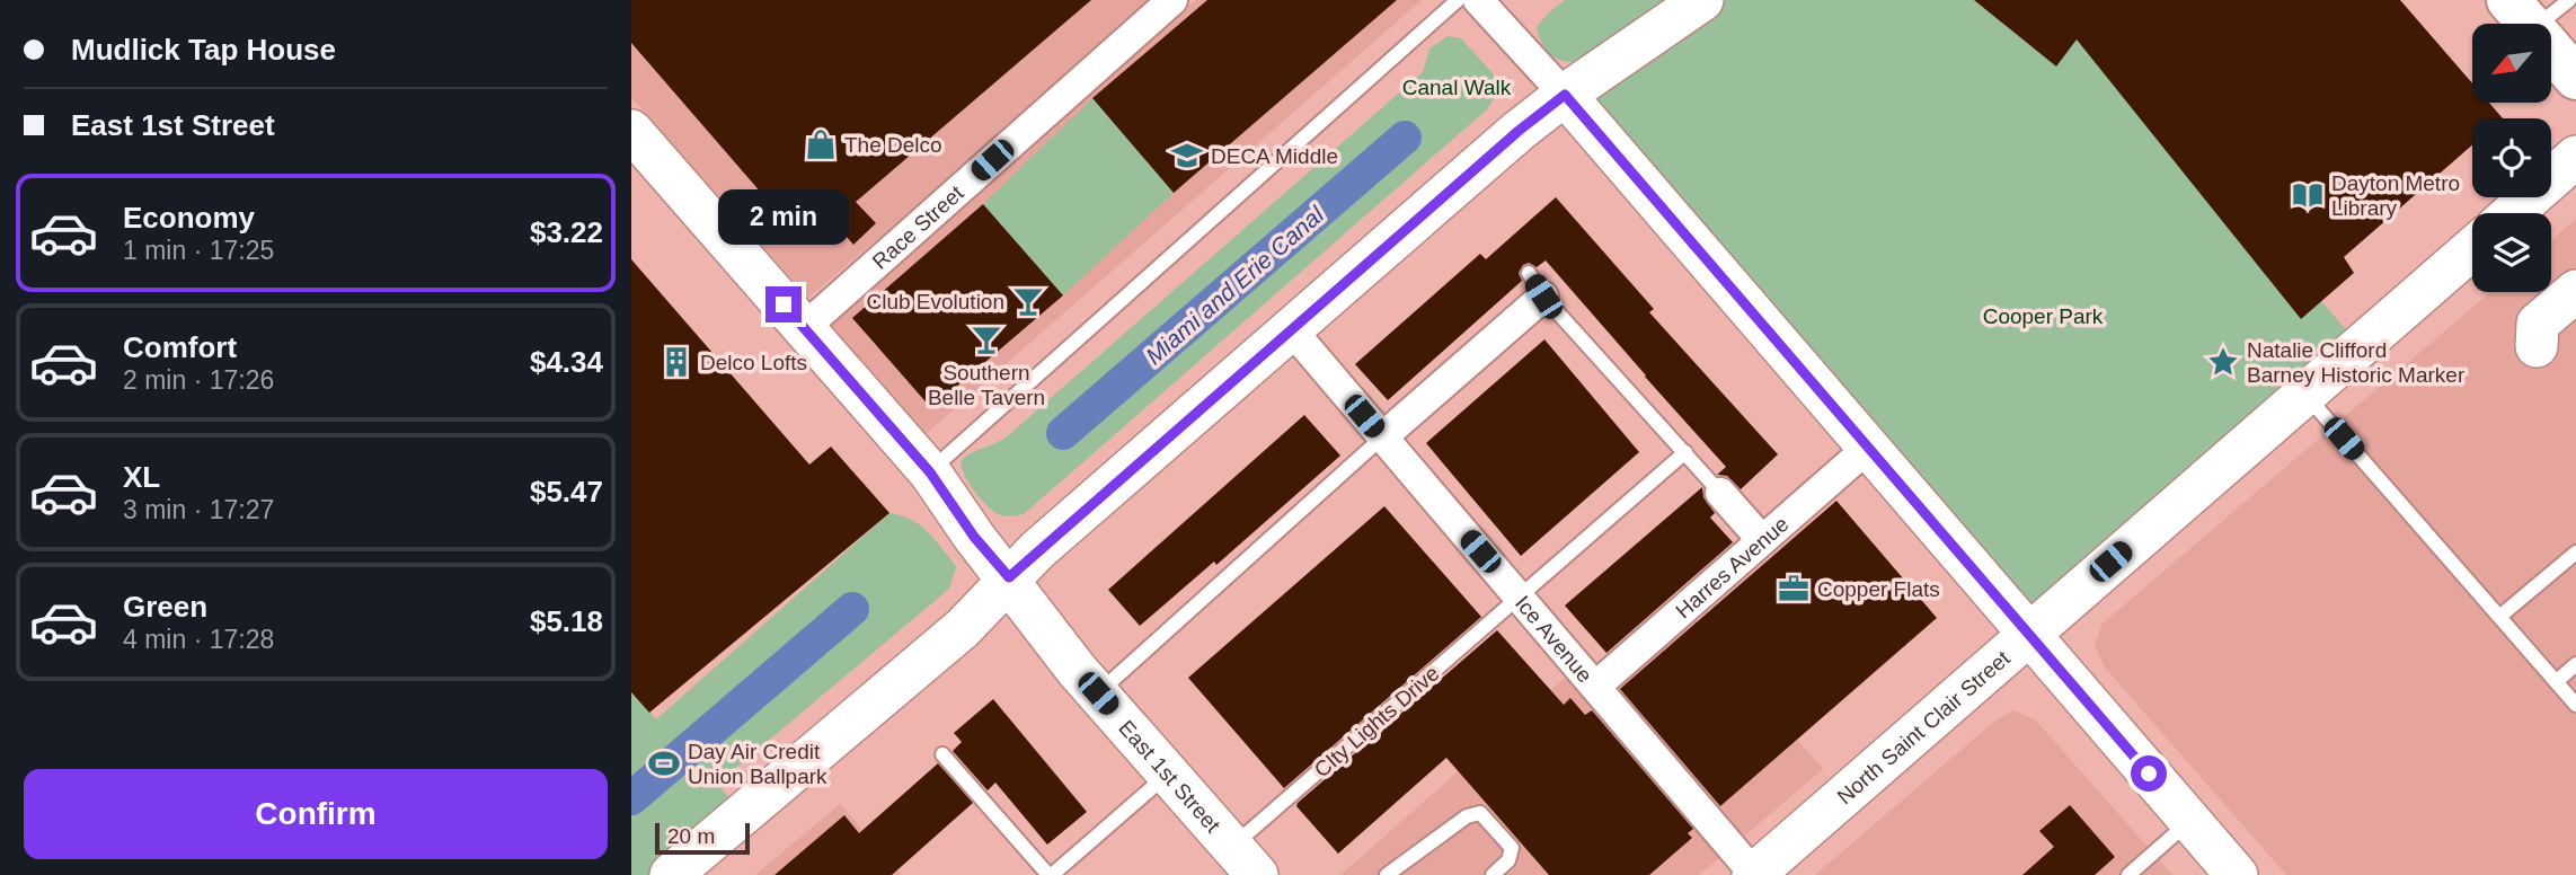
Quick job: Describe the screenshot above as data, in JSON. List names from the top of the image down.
{
  "streets": {
    "main road": ["North Saint Clair Street", "East 1st Street"],
    "street": ["Race Street", "Harres Avenue", "Ice Avenue"],
    "lane": ["CIty Lights Drive"]
  },
  "crossings": [
    ["Race Street", "East 1st Street"],
    ["Harres Avenue", "Ice Avenue"],
    ["Ice Avenue", "CIty Lights Drive"],
    ["Ice Avenue", "North Saint Clair Street"],
    ["CIty Lights Drive", "East 1st Street"]
  ],
  "water": ["Miami and Erie Canal"],
  "parks": ["Canal Walk", "Cooper Park"],
  "places": {
    "shop": ["The Delco"],
    "school or university": ["DECA Middle"],
    "library": ["Dayton Metro Library"],
    "bar": ["Club Evolution", "Southern Belle Tavern"],
    "building": ["Delco Lofts"],
    "place": ["Natalie Clifford Barney Historic Marker"],
    "office": ["Copper Flats"],
    "sports": ["Day Air Credit Union Ballpark"]
  },
  "scale_bar": "20 m",
  "north": "bottom left",
  "page": {
    "banner": ["Mudlick Tap House", "East 1st Street"],
    "list": [
      {
        "name": "Economy",
        "note": "1 min · 17:25",
        "value": "$3.22"
      },
      {
        "name": "Comfort",
        "note": "2 min · 17:26",
        "value": "$4.34"
      },
      {
        "name": "XL",
        "note": "3 min · 17:27",
        "value": "$5.47"
      },
      {
        "name": "Green",
        "note": "4 min · 17:28",
        "value": "$5.18"
      }
    ],
    "bubble": "2 min",
    "buttons": "Confirm",
    "scale": "20 m"
  }
}
